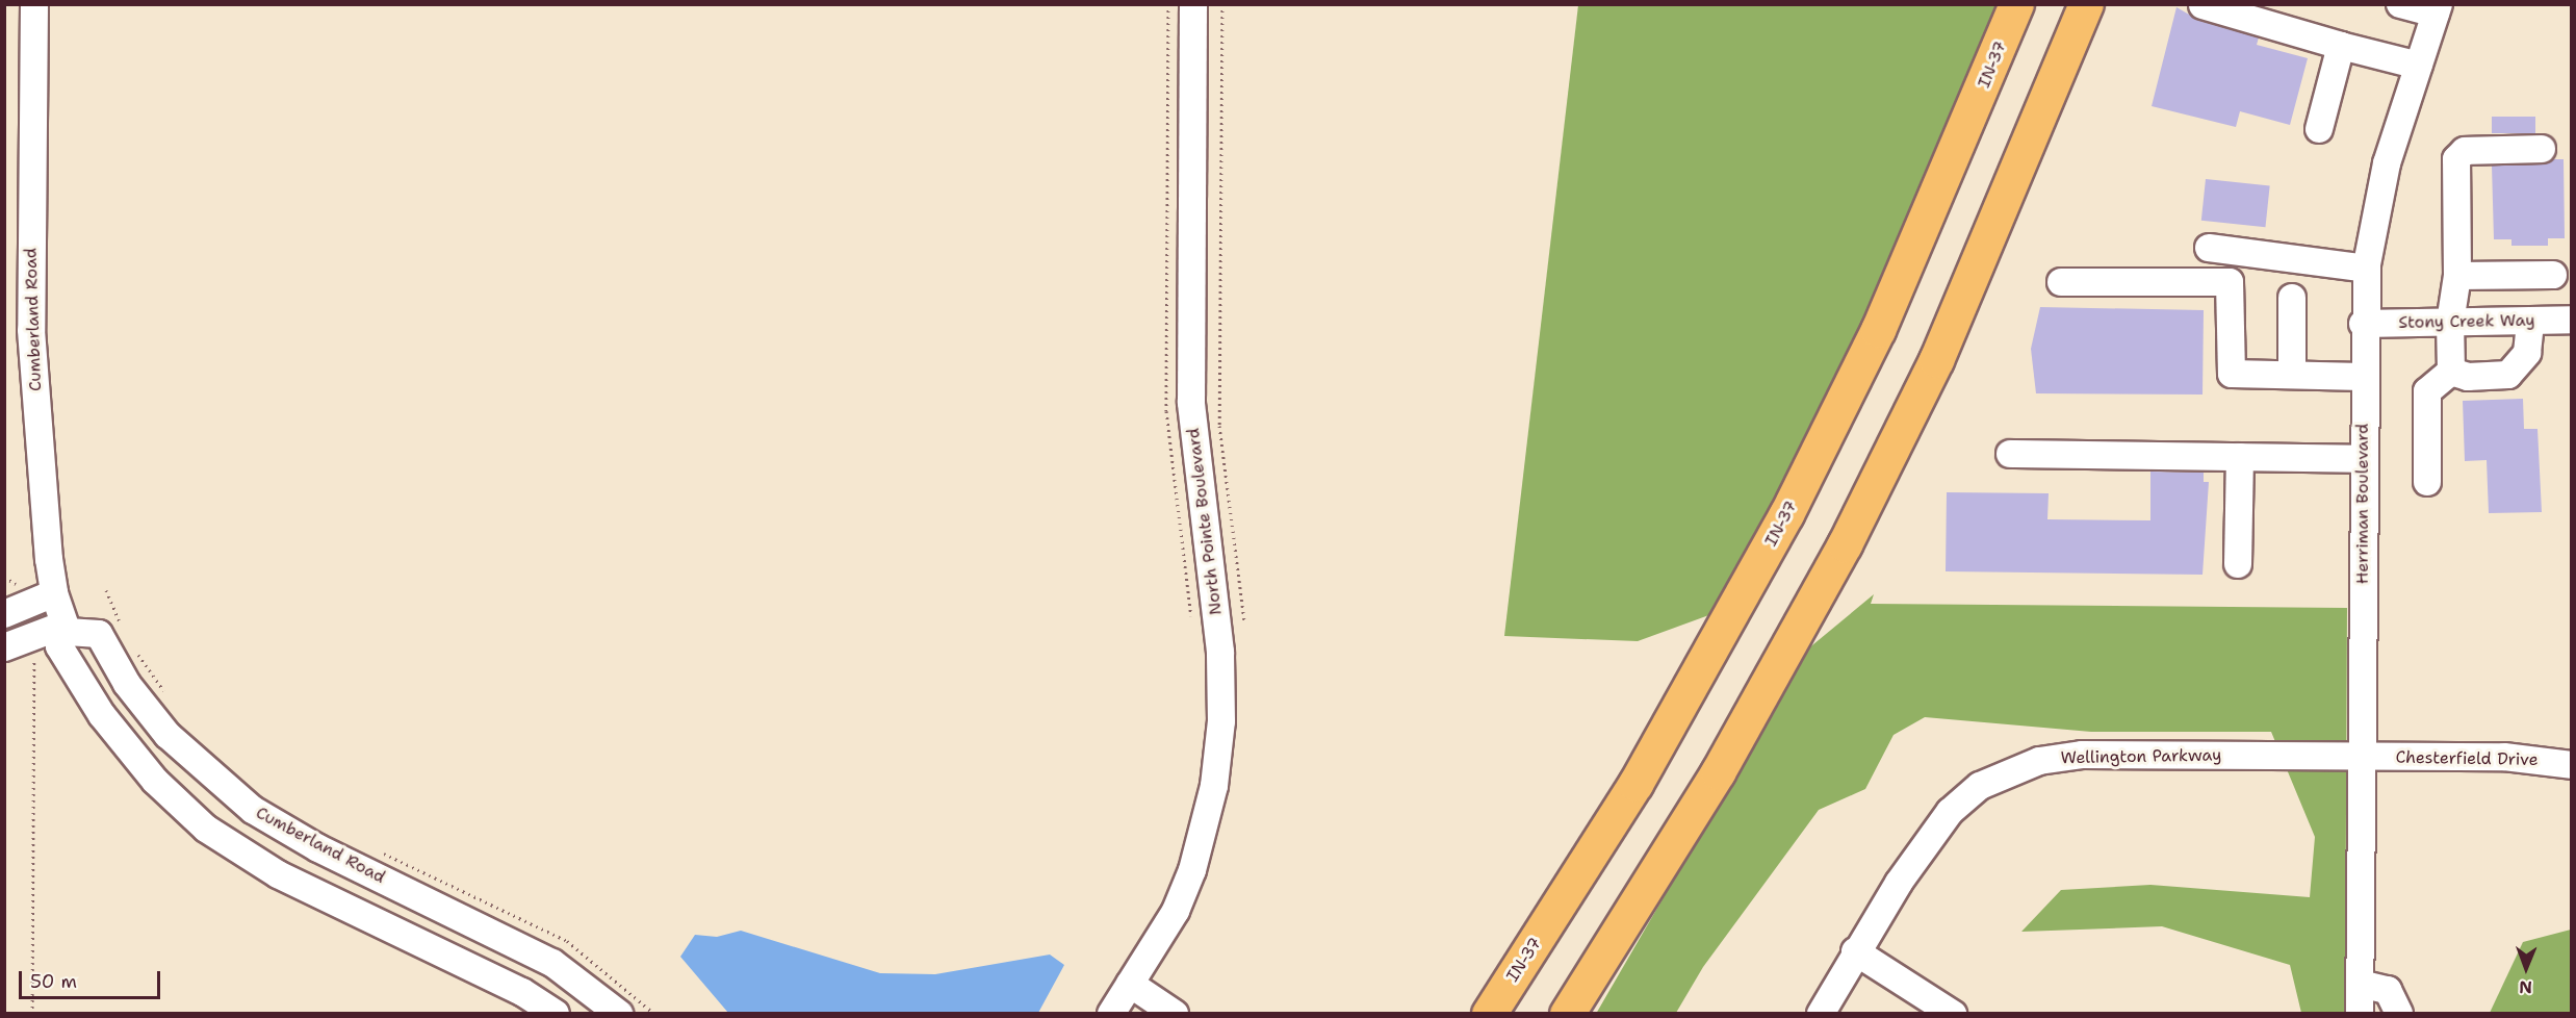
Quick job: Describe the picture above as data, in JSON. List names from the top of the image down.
{
  "streets": {
    "highway": ["IN-37"],
    "street": [
      "Cumberland Road",
      "Stony Creek Way",
      "Herriman Boulevard",
      "North Pointe Boulevard",
      "Wellington Parkway",
      "Chesterfield Drive"
    ]
  },
  "crossings": [
    ["Stony Creek Way", "Herriman Boulevard"],
    ["Herriman Boulevard", "Wellington Parkway"],
    ["Herriman Boulevard", "Chesterfield Drive"],
    ["Wellington Parkway", "Chesterfield Drive"]
  ],
  "scale_bar": "50 m",
  "north": "bottom"
}
